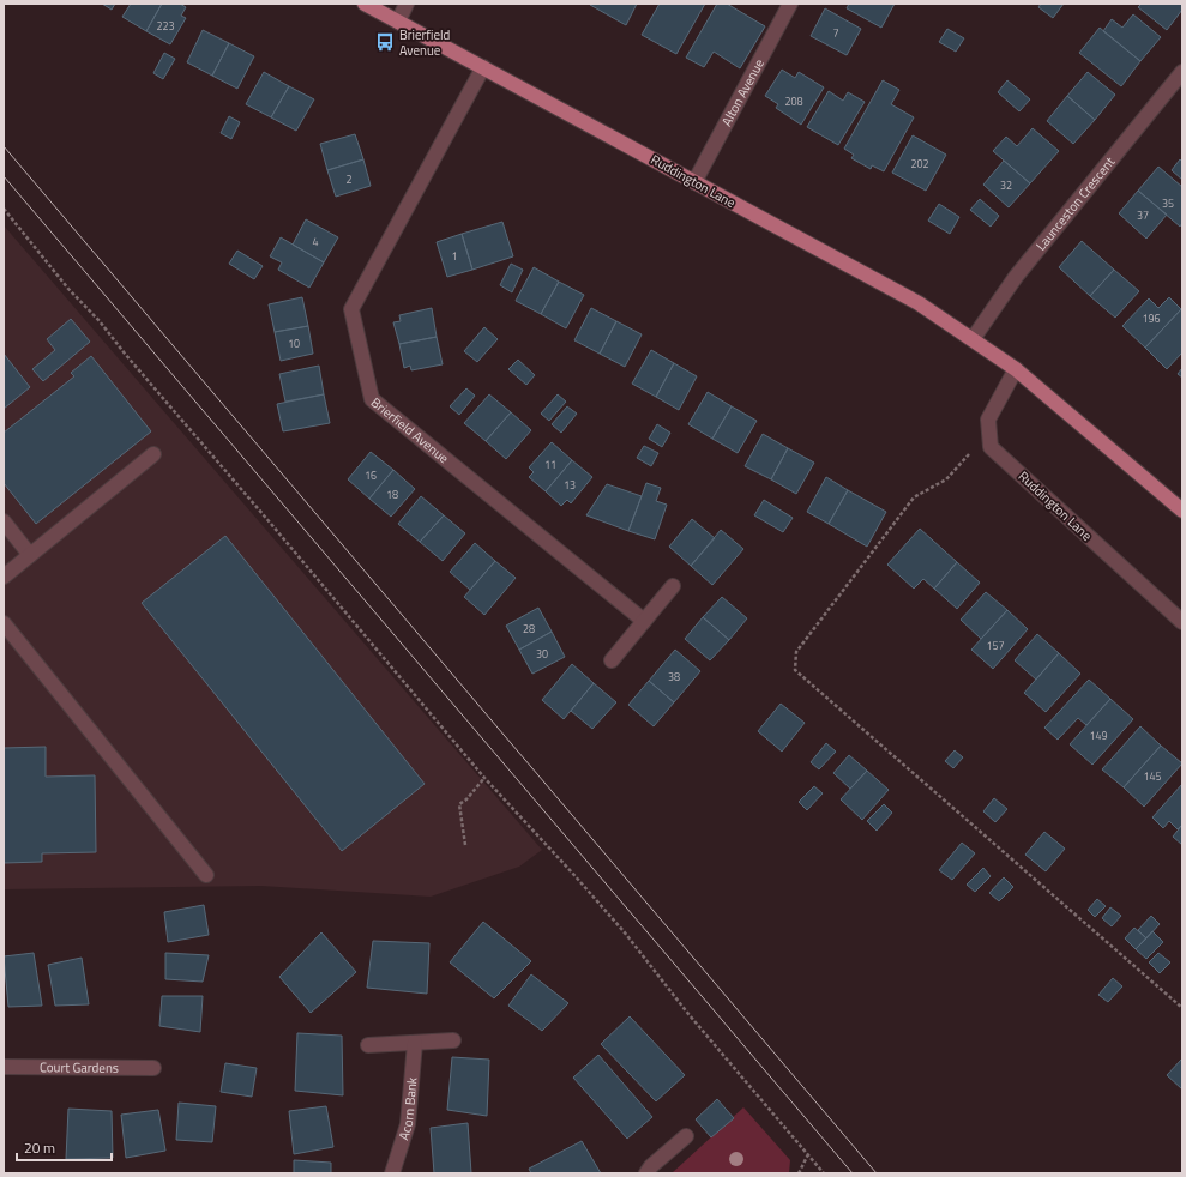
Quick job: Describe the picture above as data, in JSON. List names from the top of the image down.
{
  "streets": {
    "main road": ["Ruddington Lane"],
    "street": [
      "Alton Avenue",
      "Launceston Crescent",
      "Brierfield Avenue",
      "Court Gardens",
      "Acorn Bank"
    ]
  },
  "crossings": [
    ["Alton Avenue", "Ruddington Lane"],
    ["Ruddington Lane", "Launceston Crescent"],
    ["Ruddington Lane", "Brierfield Avenue"]
  ],
  "places": {
    "bus stop": ["Brierfield Avenue"]
  },
  "house_numbers": [
    "223",
    "7",
    "208",
    "202",
    "2",
    "32",
    "35",
    "37",
    "4",
    "1",
    "196",
    "10",
    "11",
    "16",
    "13",
    "18",
    "28",
    "157",
    "30",
    "38",
    "149",
    "145"
  ],
  "scale_bar": "20 m"
}
